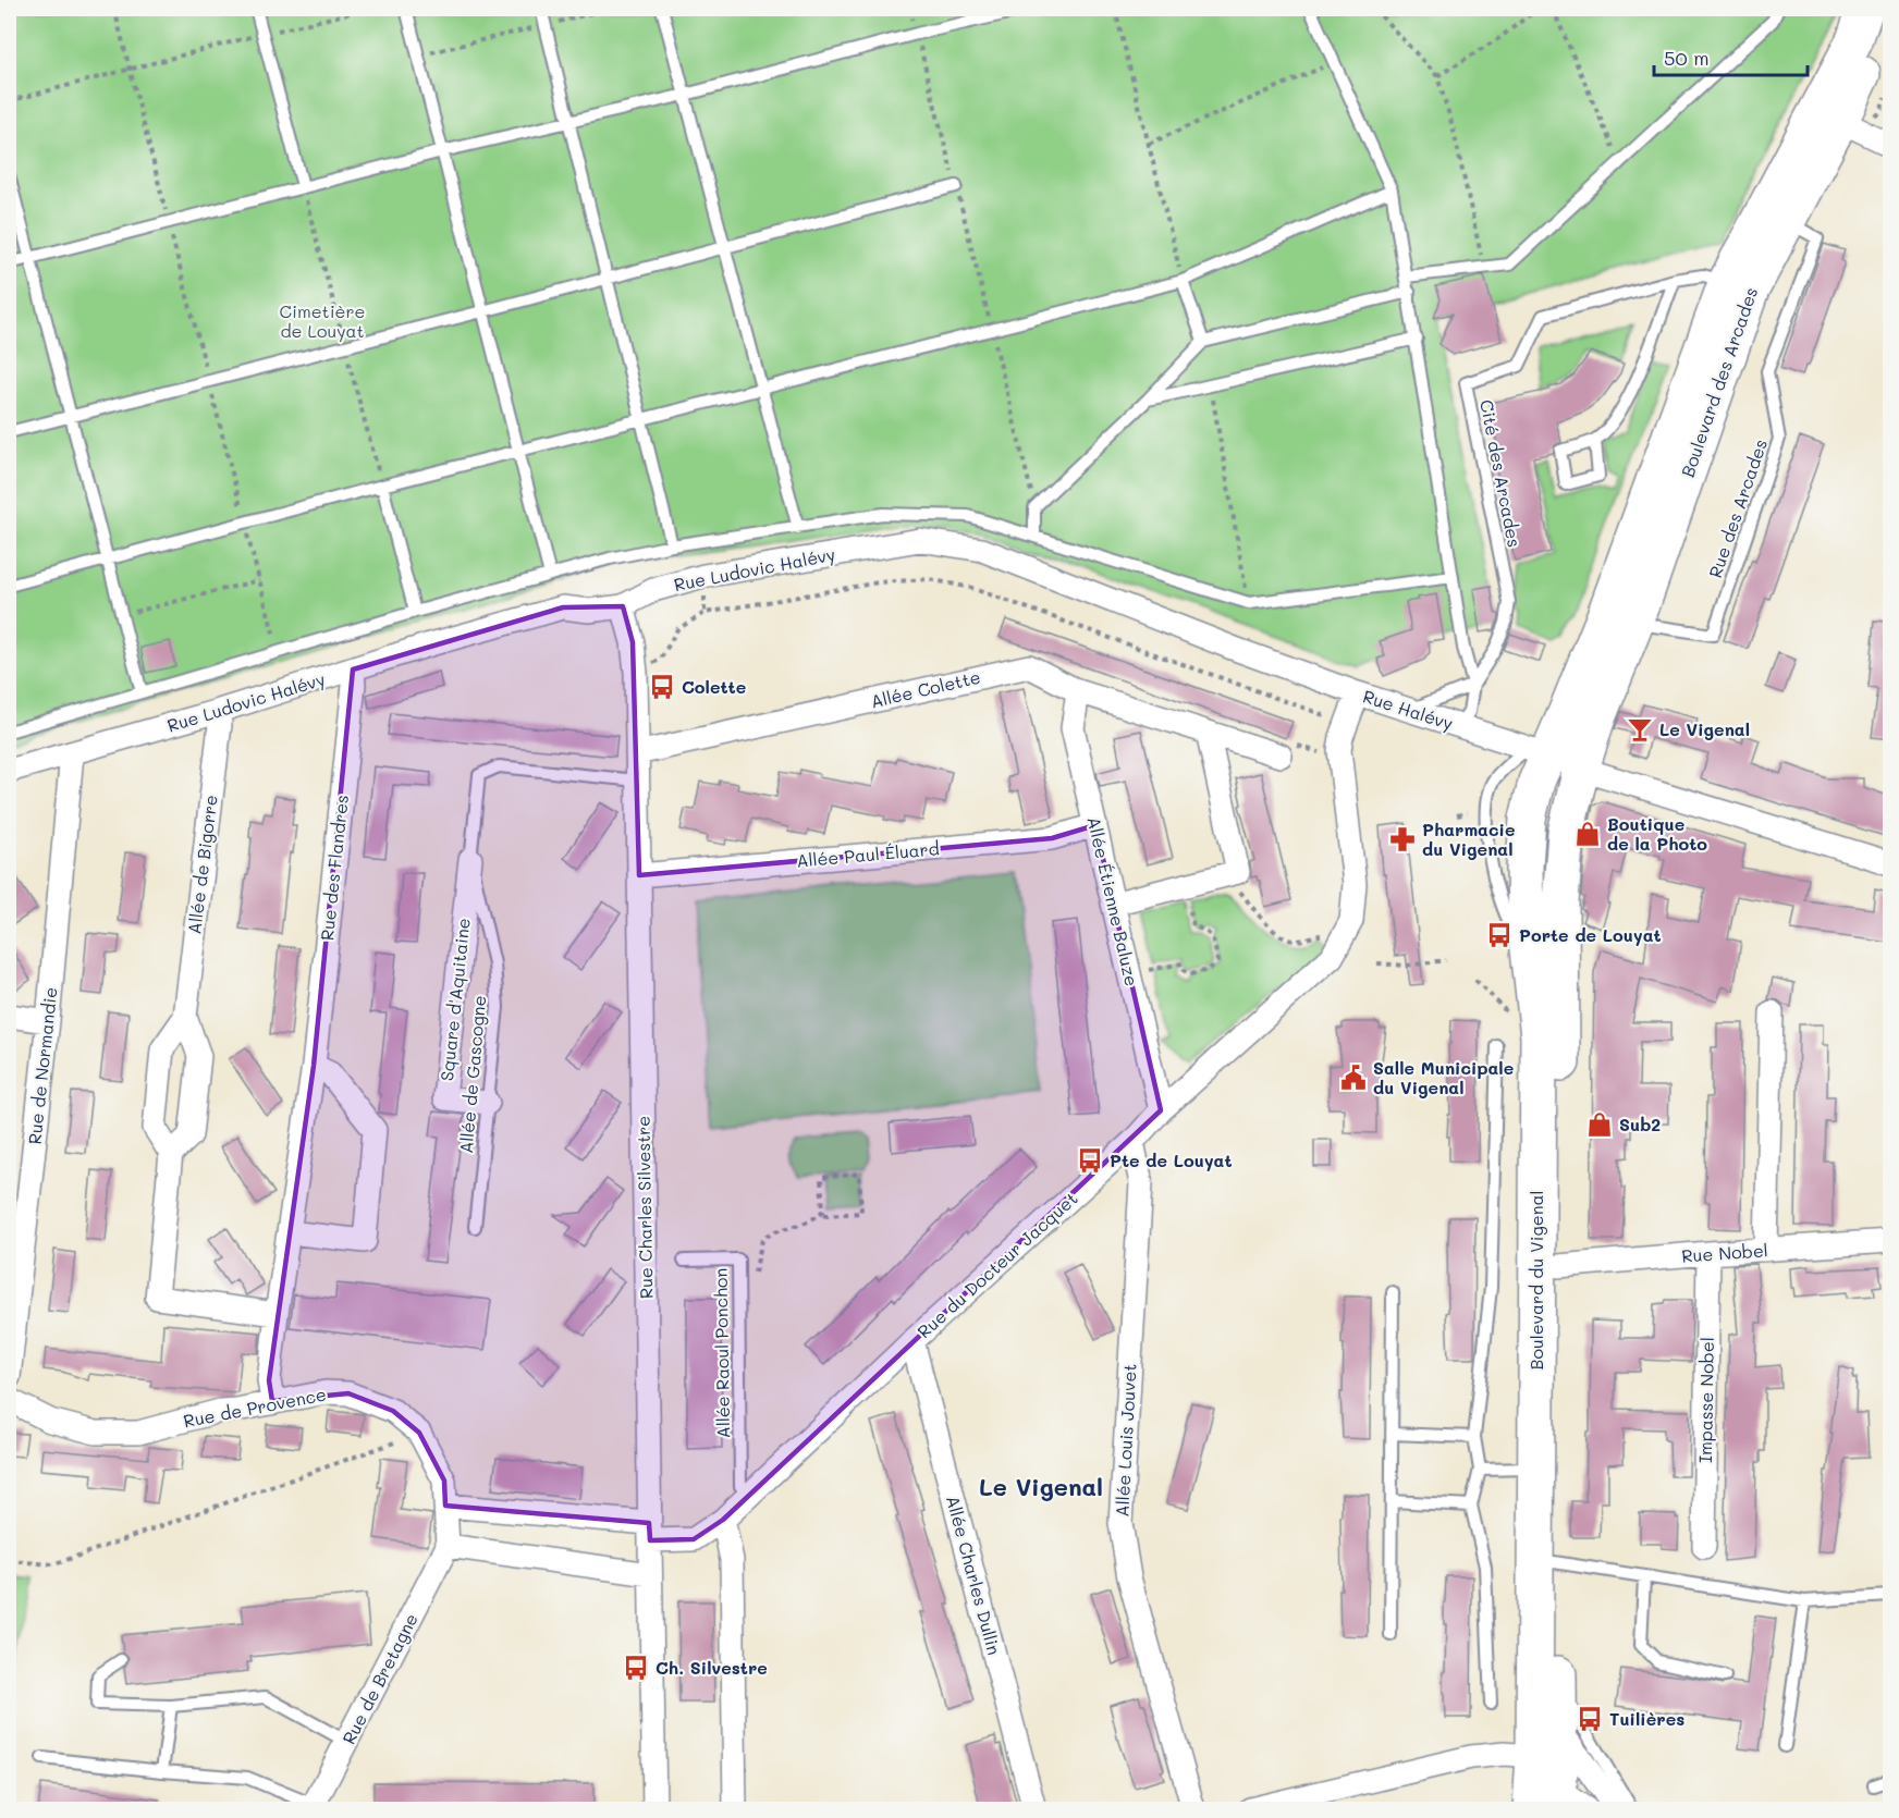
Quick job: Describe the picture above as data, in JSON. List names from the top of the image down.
{
  "streets": {
    "main road": ["Boulevard des Arcades", "Boulevard du Vigenal"],
    "street": [
      "Rue Ludovic Halévy",
      "Allée Colette",
      "Rue Halévy",
      "Allée Paul Éluard",
      "Allée de Bigorre",
      "Rue des Flandres",
      "Allée Étienne Baluze",
      "Square d'Aquitaine",
      "Rue de Normandie",
      "Rue Charles Silvestre",
      "Rue Nobel",
      "Rue du Docteur Jacquet",
      "Impasse Nobel",
      "Rue de Provence",
      "Allée Louis Jouvet",
      "Allée Charles Dullin",
      "Rue de Bretagne"
    ],
    "lane": [
      "Cité des Arcades",
      "Rue des Arcades",
      "Allée de Gascogne",
      "Allée Raoul Ponchon"
    ]
  },
  "crossings": [
    ["Boulevard des Arcades", "Cité des Arcades"],
    ["Boulevard des Arcades", "Rue des Arcades"],
    ["Boulevard des Arcades", "Rue Halévy"],
    ["Boulevard des Arcades", "Boulevard du Vigenal"],
    ["Rue Ludovic Halévy", "Rue Halévy"],
    ["Rue Ludovic Halévy", "Allée de Bigorre"],
    ["Rue Ludovic Halévy", "Rue des Flandres"],
    ["Rue Ludovic Halévy", "Rue de Normandie"],
    ["Rue Ludovic Halévy", "Rue Charles Silvestre"],
    ["Allée Colette", "Allée Étienne Baluze"],
    ["Allée Colette", "Rue Charles Silvestre"],
    ["Rue Halévy", "Rue du Docteur Jacquet"],
    ["Rue Halévy", "Boulevard du Vigenal"],
    ["Allée Paul Éluard", "Allée Étienne Baluze"],
    ["Allée Paul Éluard", "Rue Charles Silvestre"],
    ["Allée Étienne Baluze", "Rue du Docteur Jacquet"],
    ["Square d'Aquitaine", "Allée de Gascogne"],
    ["Allée de Gascogne", "Rue Charles Silvestre"],
    ["Rue Charles Silvestre", "Rue du Docteur Jacquet"],
    ["Rue Nobel", "Boulevard du Vigenal"],
    ["Rue Nobel", "Impasse Nobel"],
    ["Rue du Docteur Jacquet", "Allée Raoul Ponchon"],
    ["Rue du Docteur Jacquet", "Allée Louis Jouvet"],
    ["Rue du Docteur Jacquet", "Allée Charles Dullin"],
    ["Rue de Provence", "Rue de Bretagne"]
  ],
  "districts": ["Le Vigenal"],
  "parks": ["Cimetière de Louyat"],
  "places": {
    "bus stop": [
      "Colette",
      "Porte de Louyat",
      "Pte de Louyat",
      "Ch. Silvestre",
      "Tuilières"
    ],
    "bar": ["Le Vigenal"],
    "shop": ["Boutique de la Photo", "Sub2"],
    "pharmacy": ["Pharmacie du Vigenal"],
    "public building": ["Salle Municipale du Vigenal"]
  },
  "scale_bar": "50 m"
}
